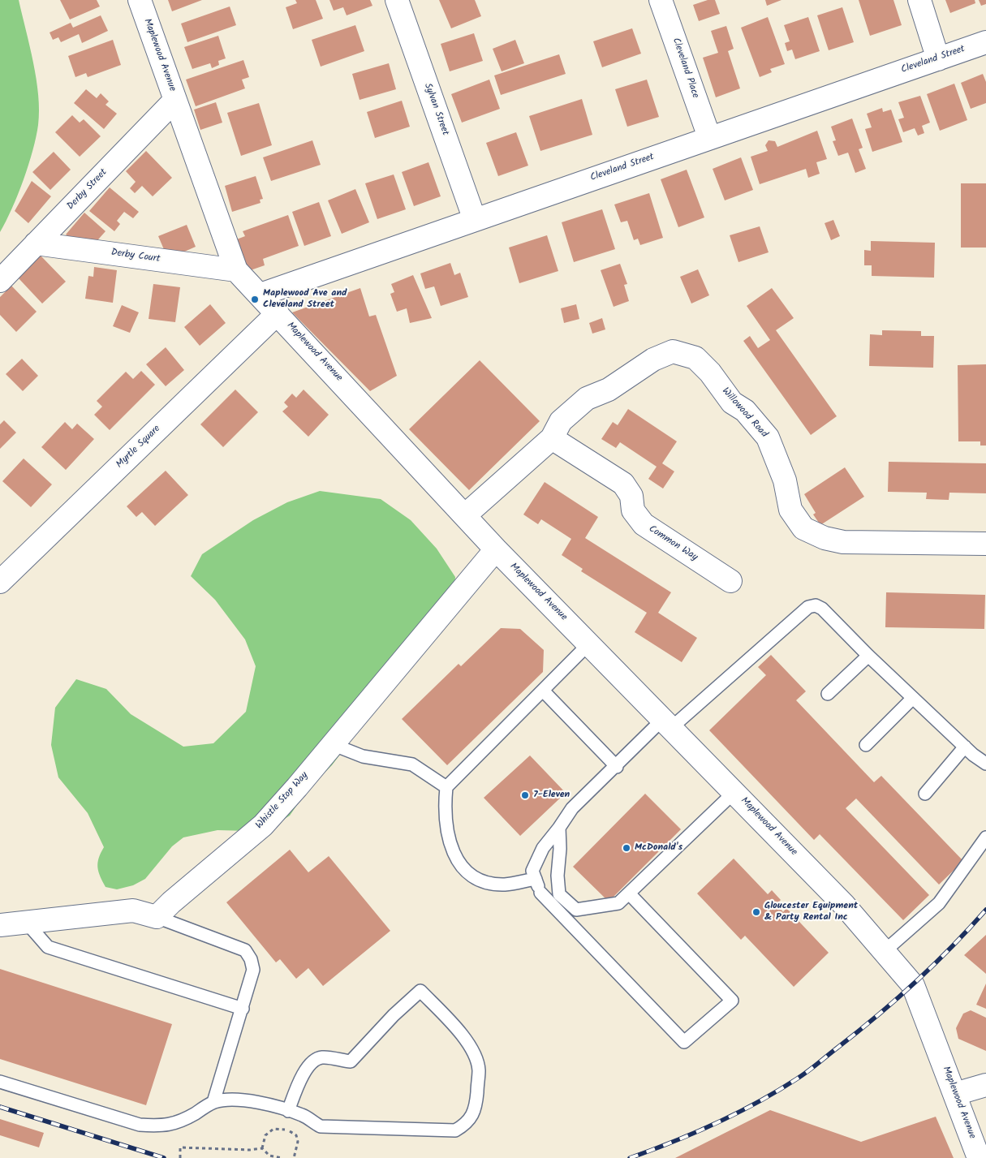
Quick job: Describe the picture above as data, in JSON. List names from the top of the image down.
{
  "streets": {
    "street": [
      "Maplewood Avenue",
      "Cleveland Street",
      "Cleveland Place",
      "Sylvan Street",
      "Derby Street",
      "Derby Court",
      "Willowood Road",
      "Myrtle Square",
      "Common Way",
      "Whistle Stop Way"
    ]
  },
  "crossings": [
    ["Maplewood Avenue", "Cleveland Street"],
    ["Maplewood Avenue", "Derby Street"],
    ["Maplewood Avenue", "Derby Court"],
    ["Maplewood Avenue", "Willowood Road"],
    ["Maplewood Avenue", "Myrtle Square"],
    ["Maplewood Avenue", "Whistle Stop Way"],
    ["Cleveland Street", "Cleveland Place"],
    ["Cleveland Street", "Sylvan Street"],
    ["Derby Street", "Derby Court"],
    ["Willowood Road", "Common Way"]
  ],
  "places": [
    "Maplewood Ave and Cleveland Street",
    "7-Eleven",
    "McDonald's",
    "Gloucester Equipment & Party Rental Inc"
  ]
}
